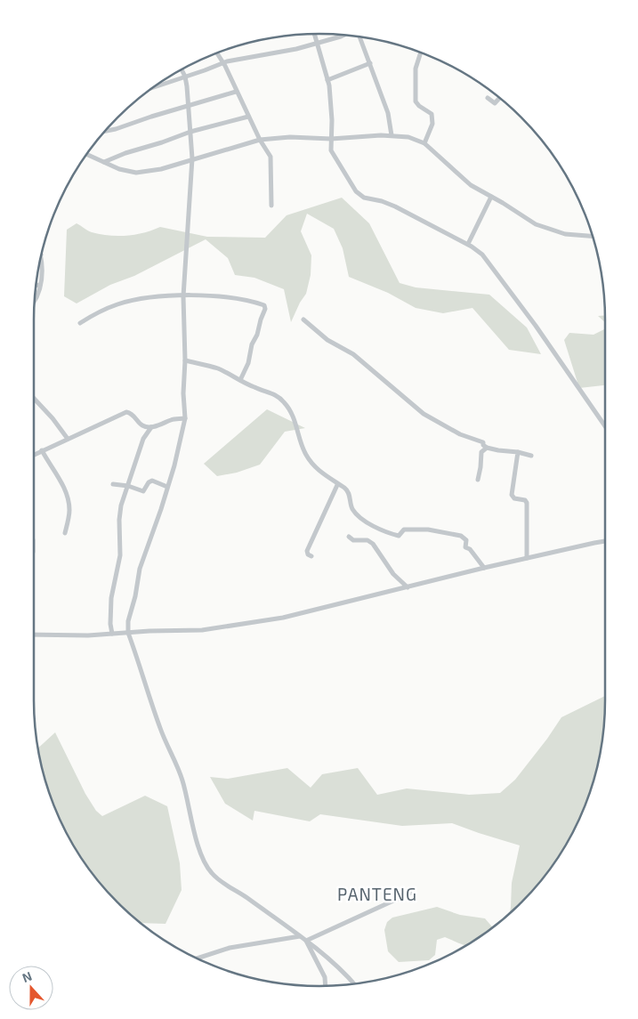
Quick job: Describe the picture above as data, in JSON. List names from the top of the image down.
{
  "districts": ["PANTENG"],
  "north": "top"
}
